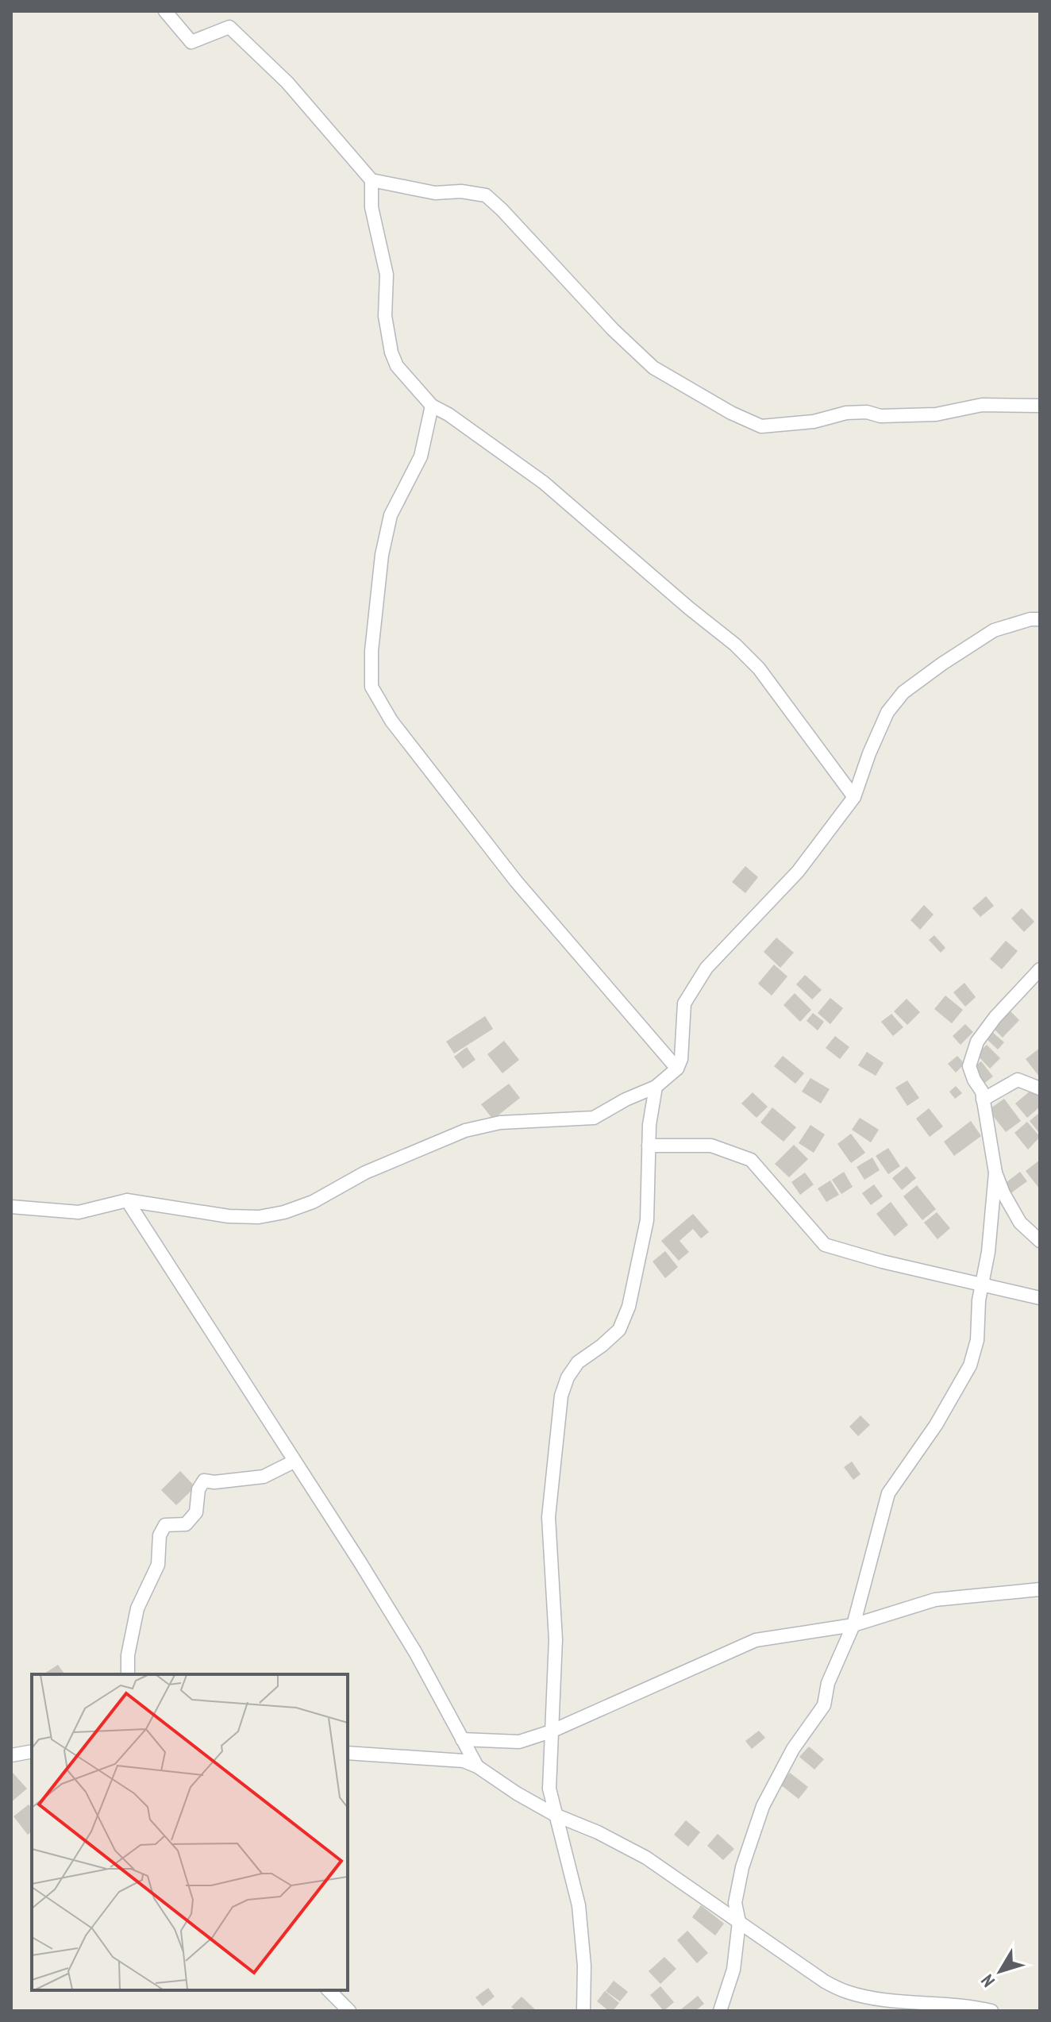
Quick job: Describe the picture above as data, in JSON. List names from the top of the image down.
{
  "north": "bottom left"
}
